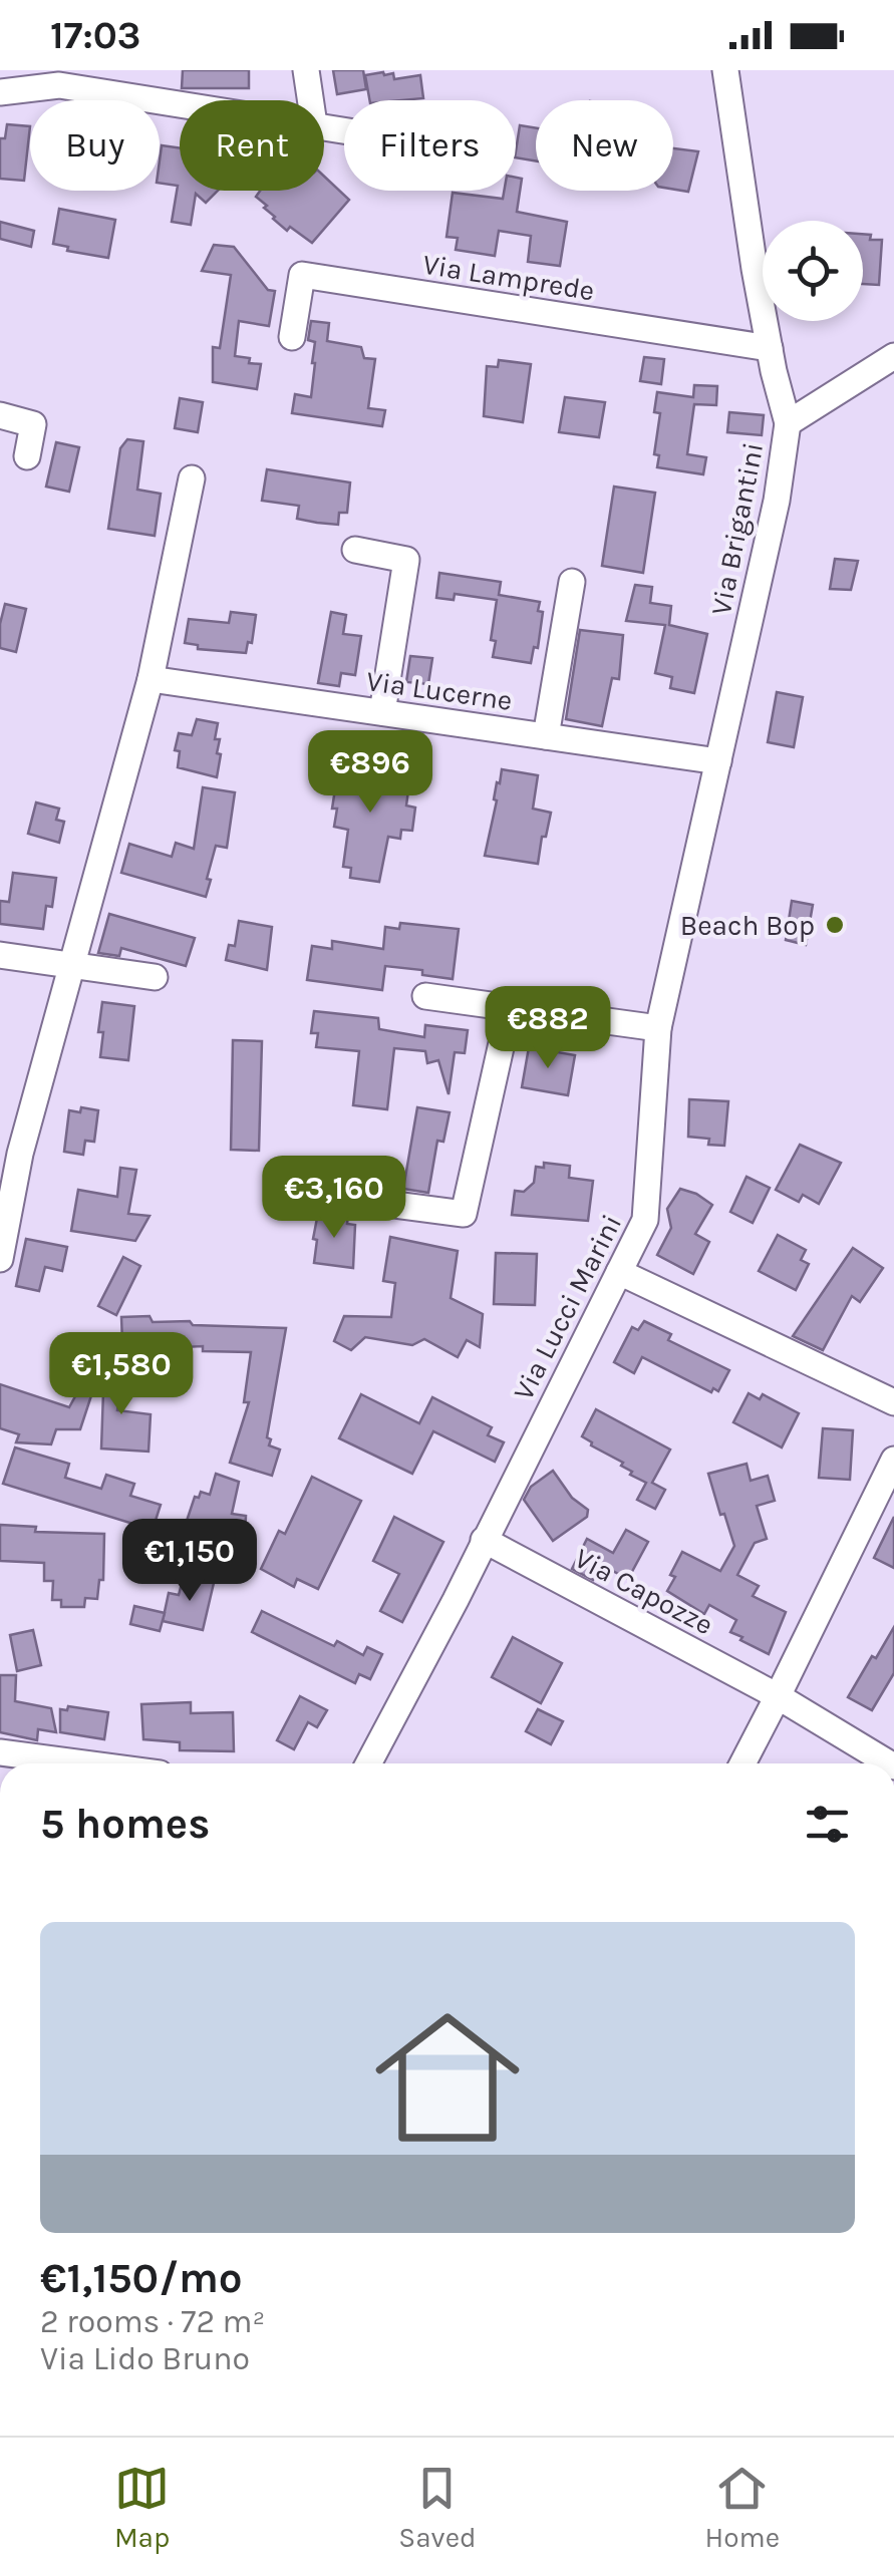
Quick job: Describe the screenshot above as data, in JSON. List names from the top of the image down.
{
  "streets": {
    "street": [
      "Via Lamprede",
      "Via Brigantini",
      "Via Lucerne",
      "Via Lucci Marini",
      "Via Capozze"
    ]
  },
  "crossings": [
    ["Via Lamprede", "Via Brigantini"],
    ["Via Brigantini", "Via Lucerne"],
    ["Via Brigantini", "Via Lucci Marini"],
    ["Via Lucerne", "Via Lucci Marini"],
    ["Via Lucci Marini", "Via Capozze"]
  ],
  "places": ["Beach Bop"],
  "page": {
    "status": "17:03",
    "chip": [
      "Buy",
      "Rent",
      "Filters",
      "New"
    ],
    "price": [
      "€896",
      "€882",
      "€3,160",
      "€1,580",
      "€1,150"
    ],
    "heading": "5 homes",
    "list": [
      {
        "name": "€1,150/mo",
        "note": "2 rooms · 72 m² · Via Lido Bruno"
      }
    ],
    "tabs": ["Map", "Saved", "Home"]
  }
}
